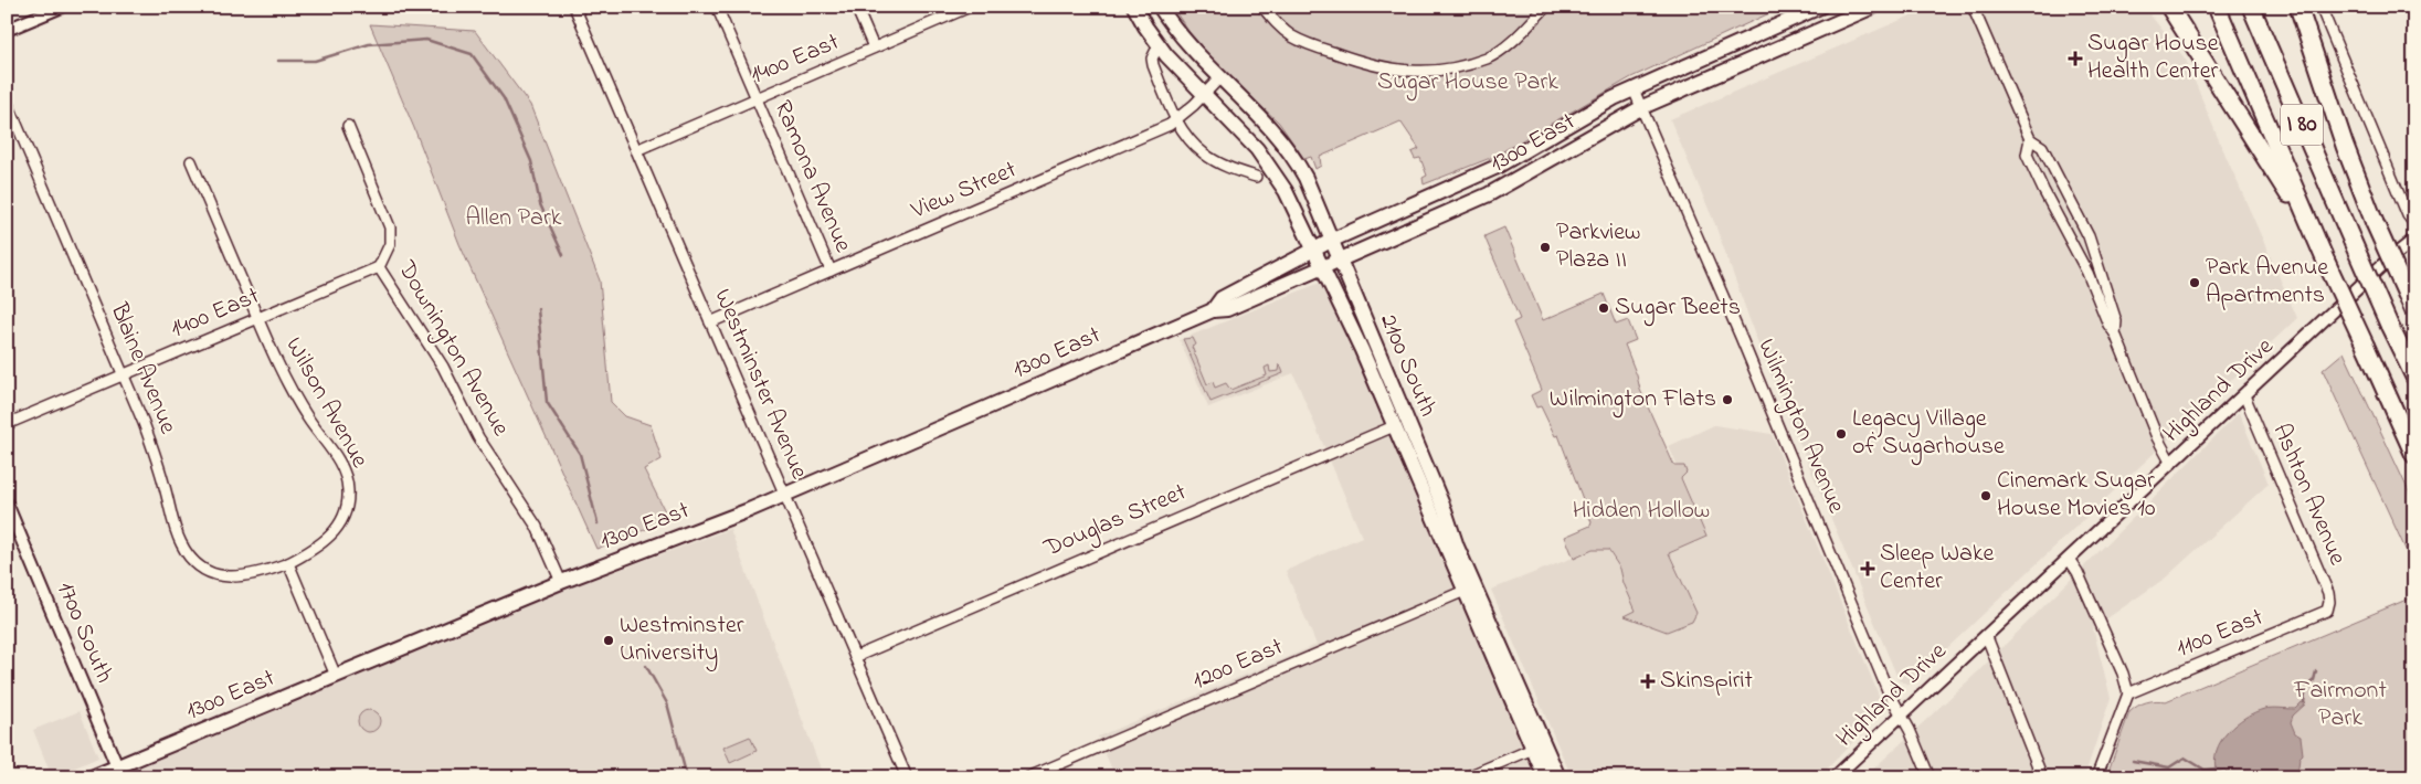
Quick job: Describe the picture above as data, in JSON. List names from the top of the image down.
{
  "streets": {
    "highway": ["I 80"],
    "main road": ["1300 East", "2100 South"],
    "street": [
      "1400 East",
      "Ramona Avenue",
      "View Street",
      "Downington Avenue",
      "Blaine Avenue",
      "Westminster Avenue",
      "Highland Drive",
      "Wilson Avenue",
      "Wilmington Avenue",
      "Ashton Avenue",
      "Douglas Street",
      "1700 South",
      "1100 East",
      "1200 East"
    ]
  },
  "crossings": [
    ["1400 East", "Ramona Avenue"],
    ["1400 East", "Downington Avenue"],
    ["1400 East", "Blaine Avenue"],
    ["1400 East", "Westminster Avenue"],
    ["1400 East", "Wilson Avenue"],
    ["1300 East", "Downington Avenue"],
    ["1300 East", "2100 South"],
    ["1300 East", "Westminster Avenue"],
    ["1300 East", "Wilmington Avenue"],
    ["1300 East", "1700 South"],
    ["Ramona Avenue", "View Street"],
    ["View Street", "2100 South"],
    ["View Street", "Westminster Avenue"],
    ["2100 South", "Douglas Street"],
    ["2100 South", "1200 East"],
    ["Blaine Avenue", "Wilson Avenue"],
    ["Westminster Avenue", "Douglas Street"],
    ["Highland Drive", "Wilmington Avenue"],
    ["Highland Drive", "Ashton Avenue"],
    ["Ashton Avenue", "1100 East"]
  ],
  "parks": [
    "Sugar House Park",
    "Allen Park",
    "Hidden Hollow",
    "Fairmont Park"
  ],
  "places": {
    "health": ["Sugar House Health Center", "Sleep Wake Center", "Skinspirit"],
    "other": [
      "Parkview Plaza II",
      "Park Avenue Apartments",
      "Sugar Beets",
      "Wilmington Flats",
      "Legacy Village of Sugarhouse",
      "Cinemark Sugar House Movies 10",
      "Westminster University"
    ]
  }
}
